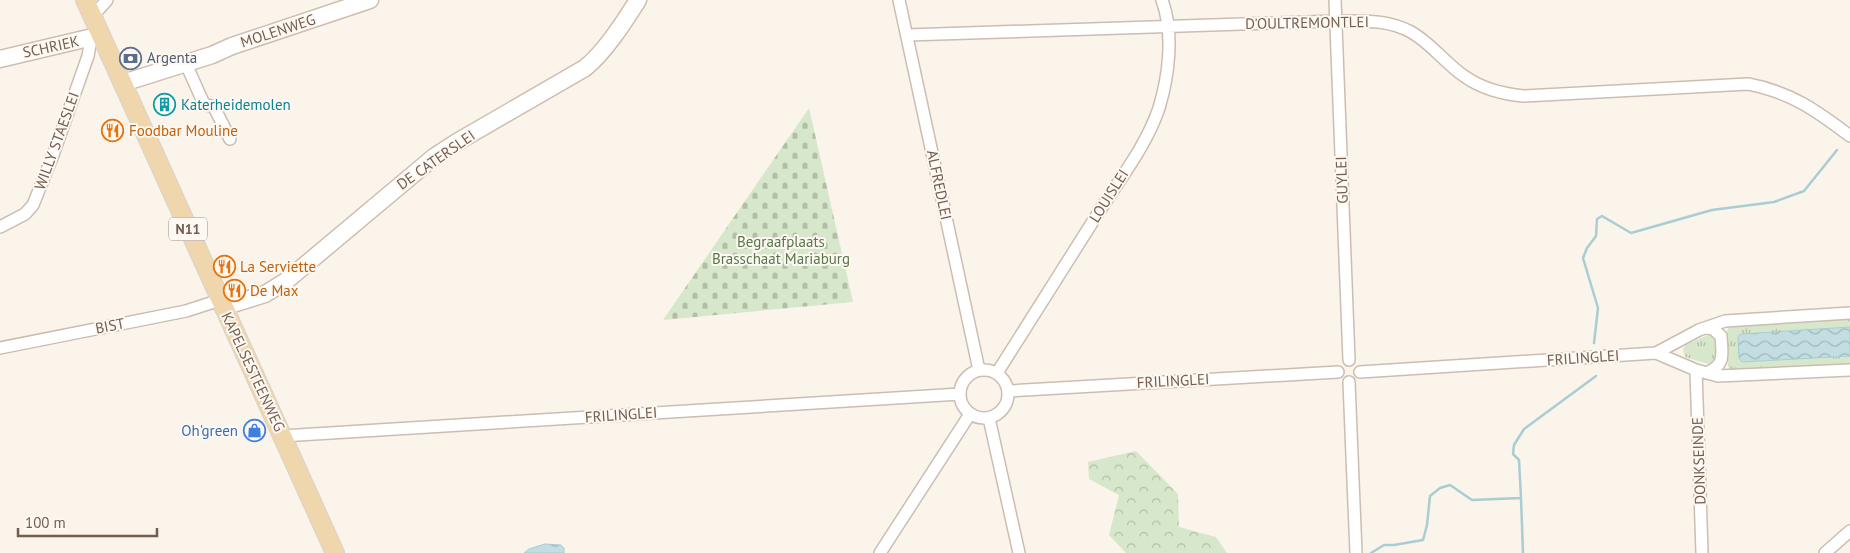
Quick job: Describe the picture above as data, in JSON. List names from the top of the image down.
{
  "streets": {
    "main road": ["N11", "KAPELSESTEENWEG"],
    "street": [
      "D'OULTREMONTLEI",
      "MOLENWEG",
      "SCHRIEK",
      "WILLY STAESLEI",
      "DE CATERSLEI",
      "GUYLEI",
      "ALFREDLEI",
      "LOUISLEI",
      "BIST",
      "FRILINGLEI",
      "DONKSEINDE"
    ]
  },
  "crossings": [
    ["D'OULTREMONTLEI", "GUYLEI"],
    ["D'OULTREMONTLEI", "ALFREDLEI"],
    ["D'OULTREMONTLEI", "LOUISLEI"],
    ["MOLENWEG", "KAPELSESTEENWEG"],
    ["SCHRIEK", "WILLY STAESLEI"],
    ["SCHRIEK", "KAPELSESTEENWEG"],
    ["WILLY STAESLEI", "KAPELSESTEENWEG"],
    ["DE CATERSLEI", "BIST"],
    ["DE CATERSLEI", "KAPELSESTEENWEG"],
    ["GUYLEI", "FRILINGLEI"],
    ["ALFREDLEI", "LOUISLEI"],
    ["ALFREDLEI", "FRILINGLEI"],
    ["LOUISLEI", "FRILINGLEI"],
    ["BIST", "KAPELSESTEENWEG"],
    ["FRILINGLEI", "KAPELSESTEENWEG"],
    ["FRILINGLEI", "DONKSEINDE"]
  ],
  "parks": ["Begraafplaats Brasschaat Mariaburg"],
  "places": {
    "bank": ["Argenta"],
    "building": ["Katerheidemolen"],
    "restaurant": ["Foodbar Mouline", "La Serviette", "De Max"],
    "shop": ["Oh'green"]
  },
  "scale_bar": "100 m"
}
